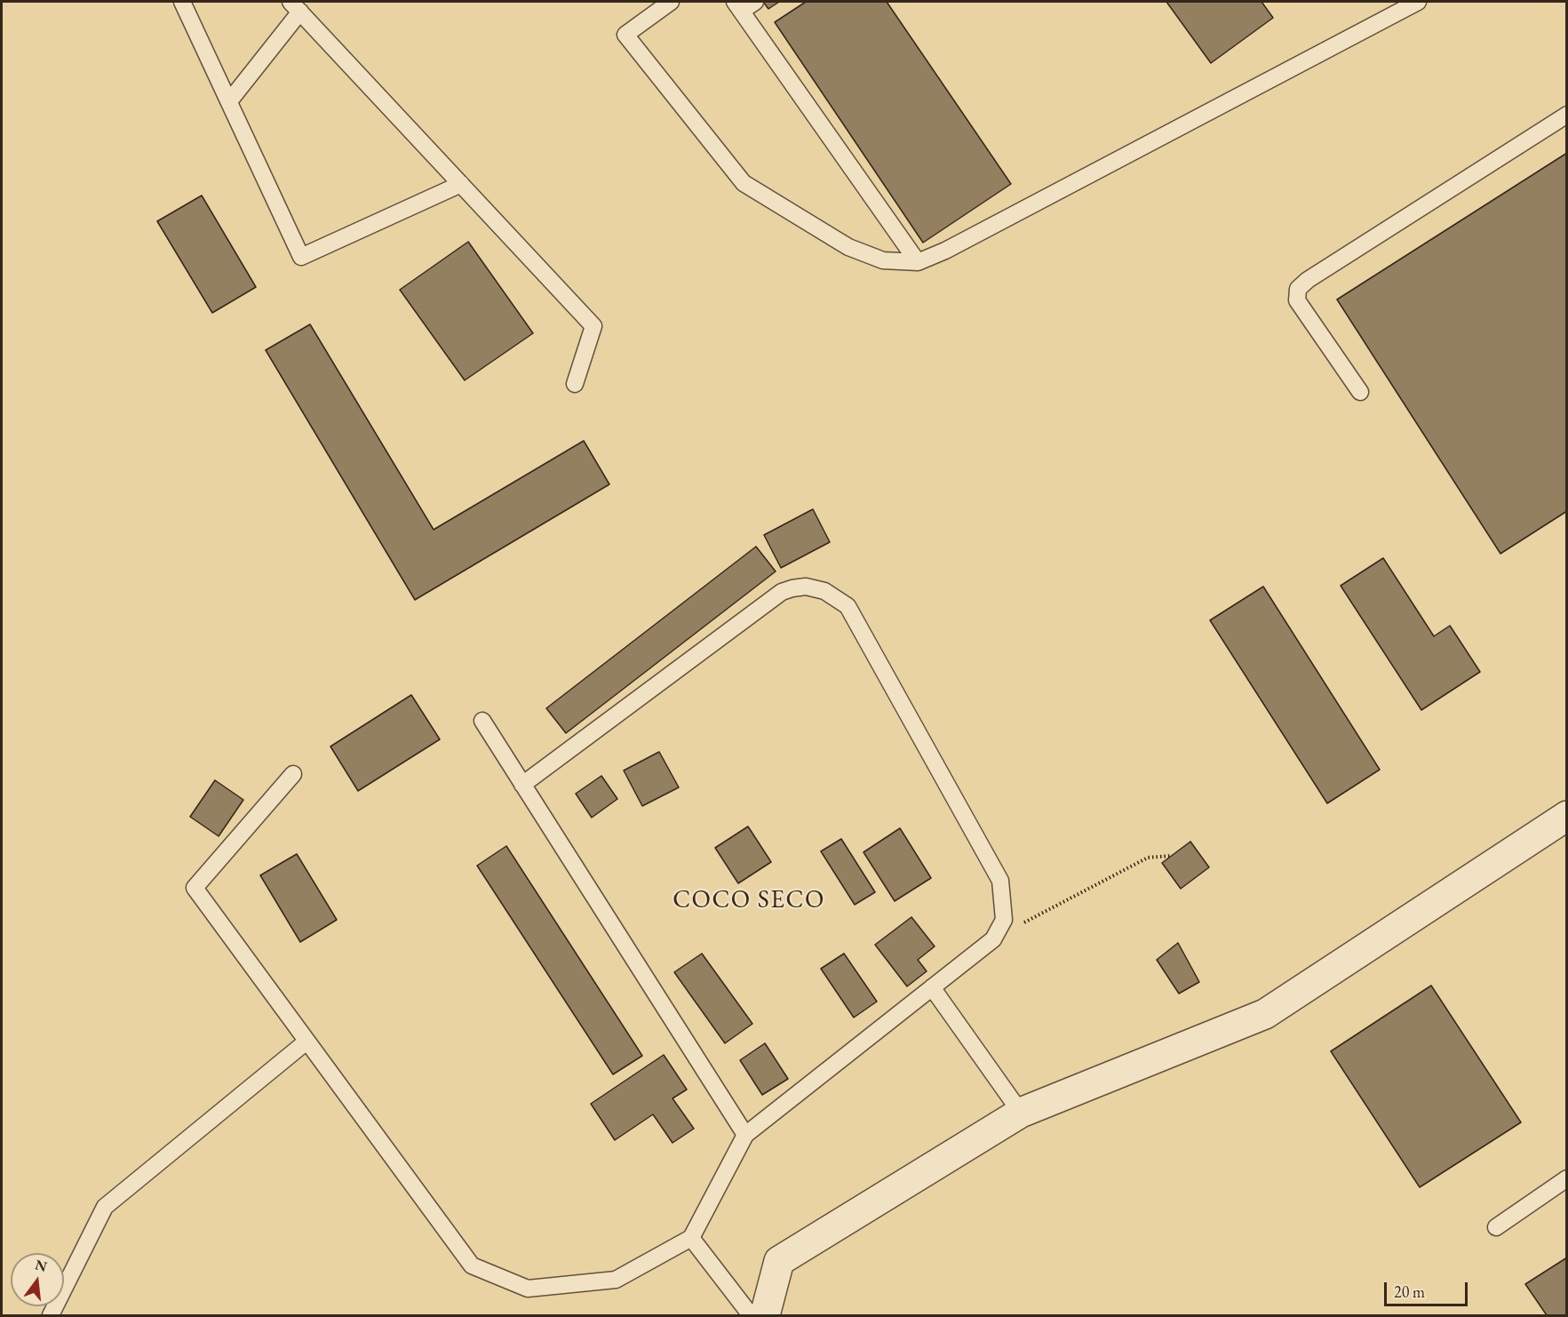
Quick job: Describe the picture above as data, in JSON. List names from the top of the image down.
{
  "districts": ["COCO SECO"],
  "scale_bar": "20 m",
  "north": "top"
}
